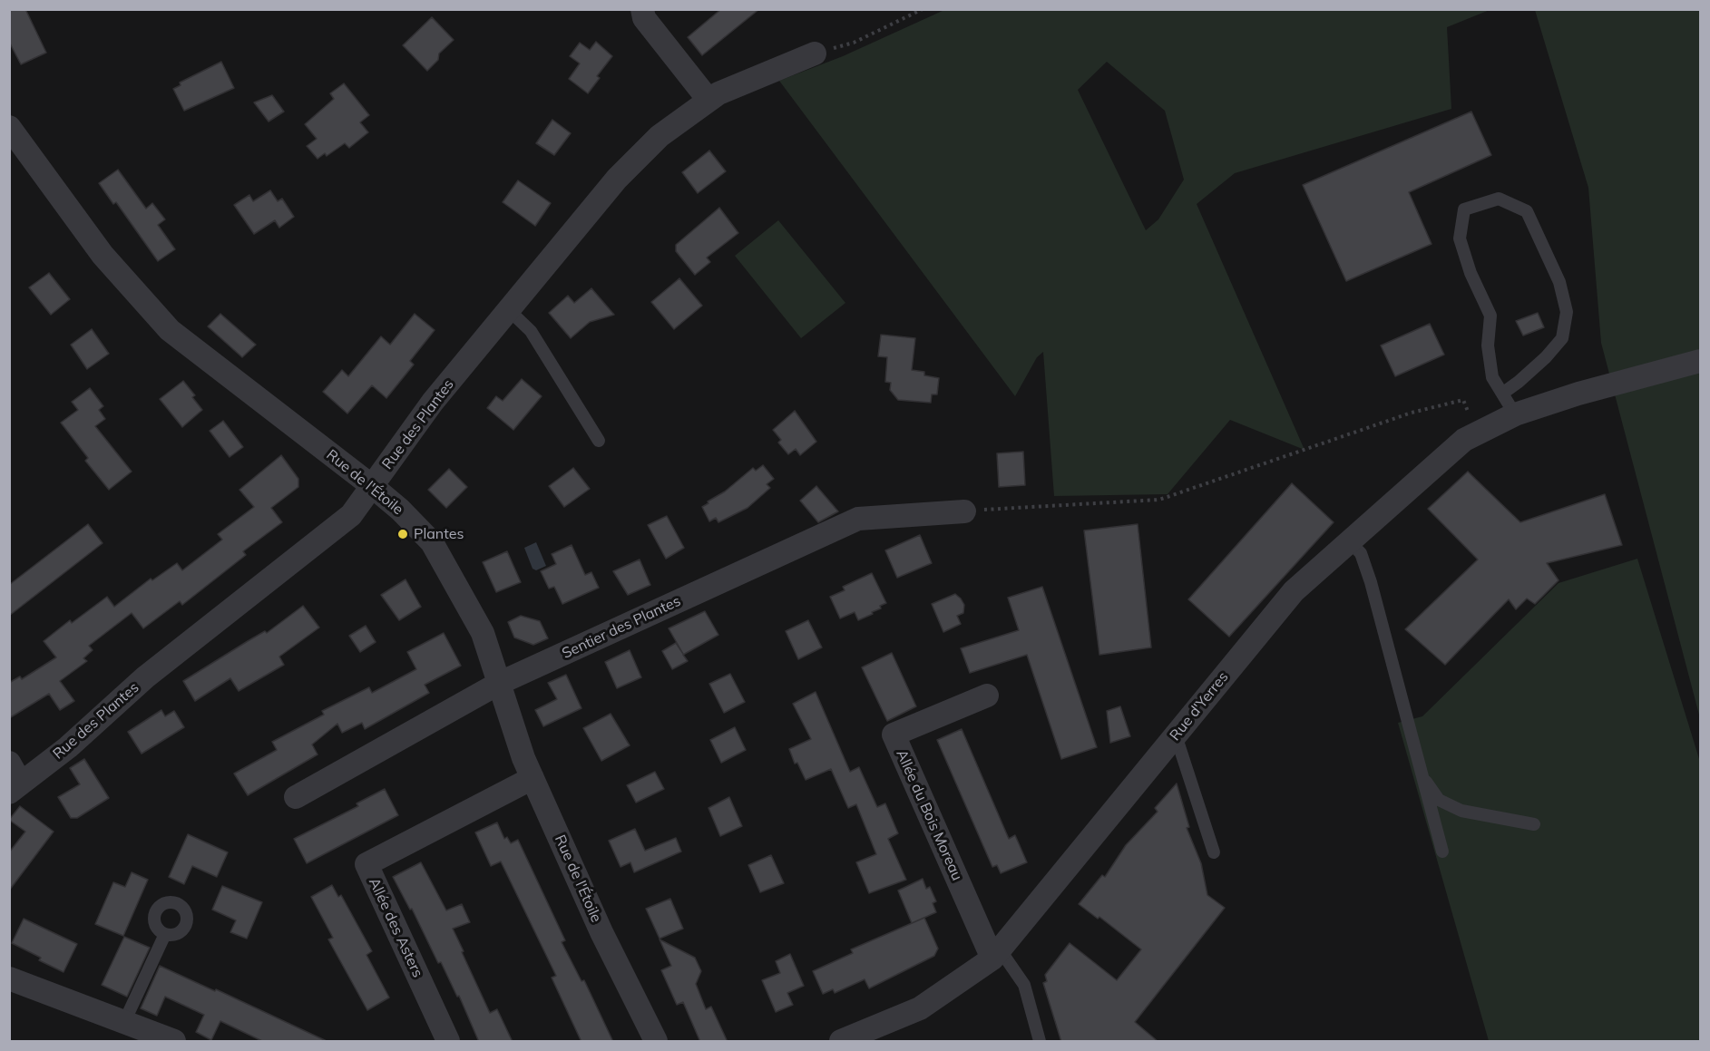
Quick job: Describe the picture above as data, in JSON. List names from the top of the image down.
{
  "streets": {
    "street": [
      "Rue des Plantes",
      "Rue de l'Étoile",
      "Sentier des Plantes",
      "Rue d'Yerres",
      "Allée du Bois Moreau",
      "Allée des Asters"
    ]
  },
  "crossings": [
    ["Rue des Plantes", "Rue de l'Étoile"],
    ["Rue de l'Étoile", "Sentier des Plantes"],
    ["Rue de l'Étoile", "Allée des Asters"],
    ["Rue d'Yerres", "Allée du Bois Moreau"]
  ],
  "places": ["Plantes"]
}
